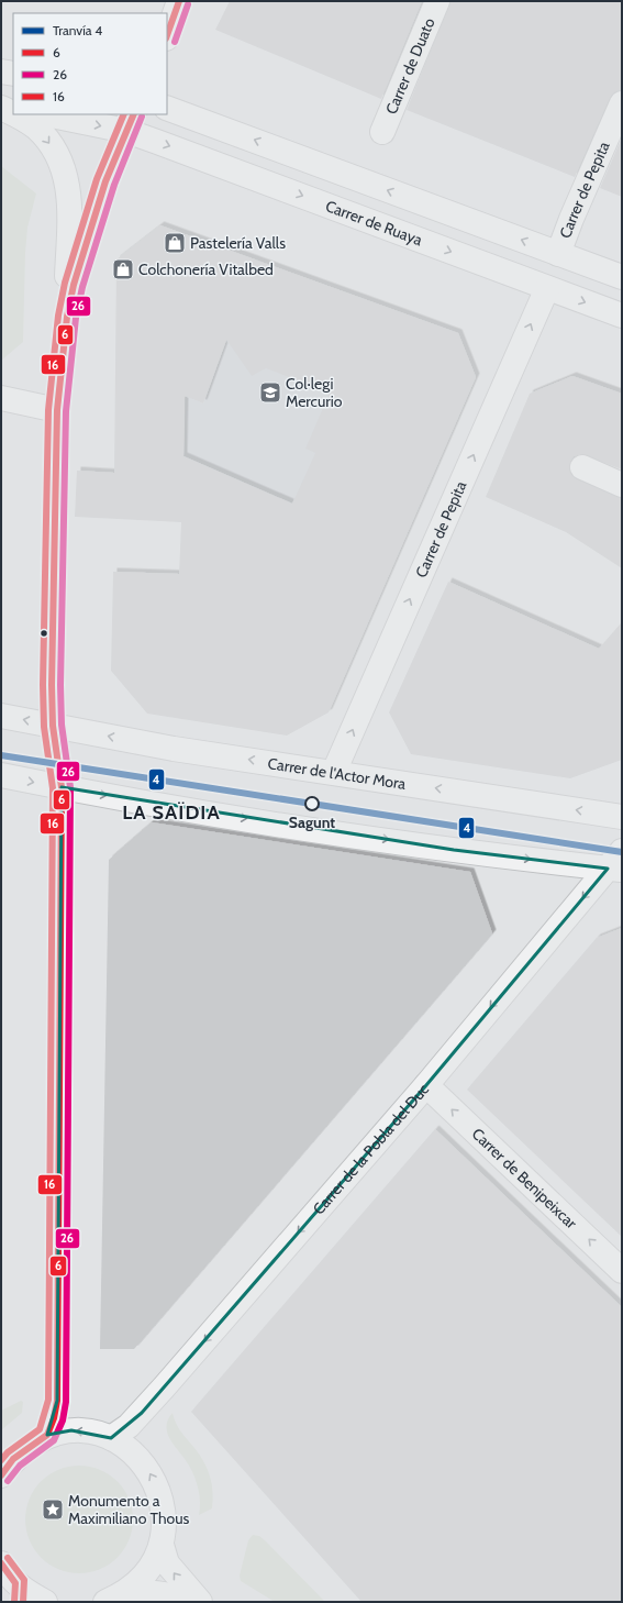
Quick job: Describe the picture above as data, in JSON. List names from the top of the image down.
{
  "streets": {
    "street": [
      "Carrer de Duato",
      "Carrer de Pepita",
      "Carrer de Ruaya",
      "Carrer de l'Actor Mora",
      "Carrer de la Pobla del Duc",
      "Carrer de Benipeixcar"
    ]
  },
  "crossings": [
    ["Carrer de Pepita", "Carrer de Ruaya"],
    ["Carrer de Pepita", "Carrer de l'Actor Mora"],
    ["Carrer de la Pobla del Duc", "Carrer de Benipeixcar"]
  ],
  "one_way": ["Carrer de Pepita", "Carrer de la Pobla del Duc", "Carrer de Benipeixcar"],
  "districts": ["LA SAÏDIA"],
  "places": {
    "shop": ["Pastelería Valls", "Colchonería Vitalbed"],
    "school or university": ["Col·legi Mercurio"],
    "other": ["Sagunt"],
    "place": ["Monumento a Maximiliano Thous"]
  },
  "lines": [
    "transit line 6",
    "transit line 26",
    "transit line 16",
    "tram line 4"
  ],
  "legend": [
    "Tranvía 4",
    "6",
    "26",
    "16"
  ]
}
